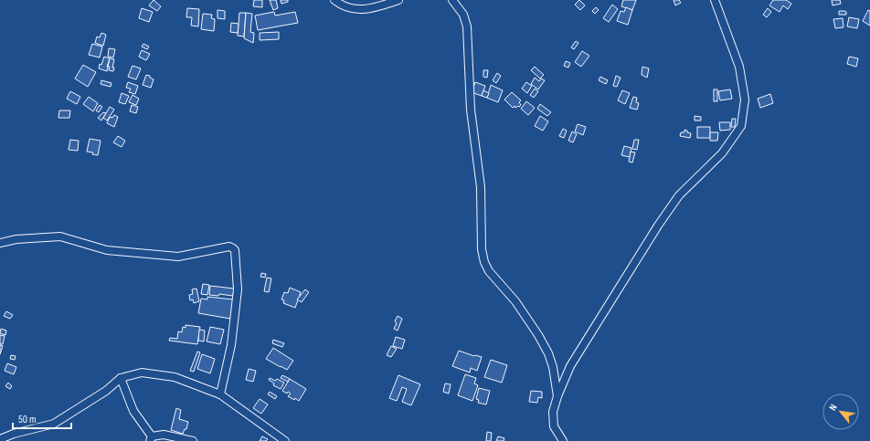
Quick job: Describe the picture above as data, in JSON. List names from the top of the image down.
{
  "scale_bar": "50 m",
  "north": "top left"
}
